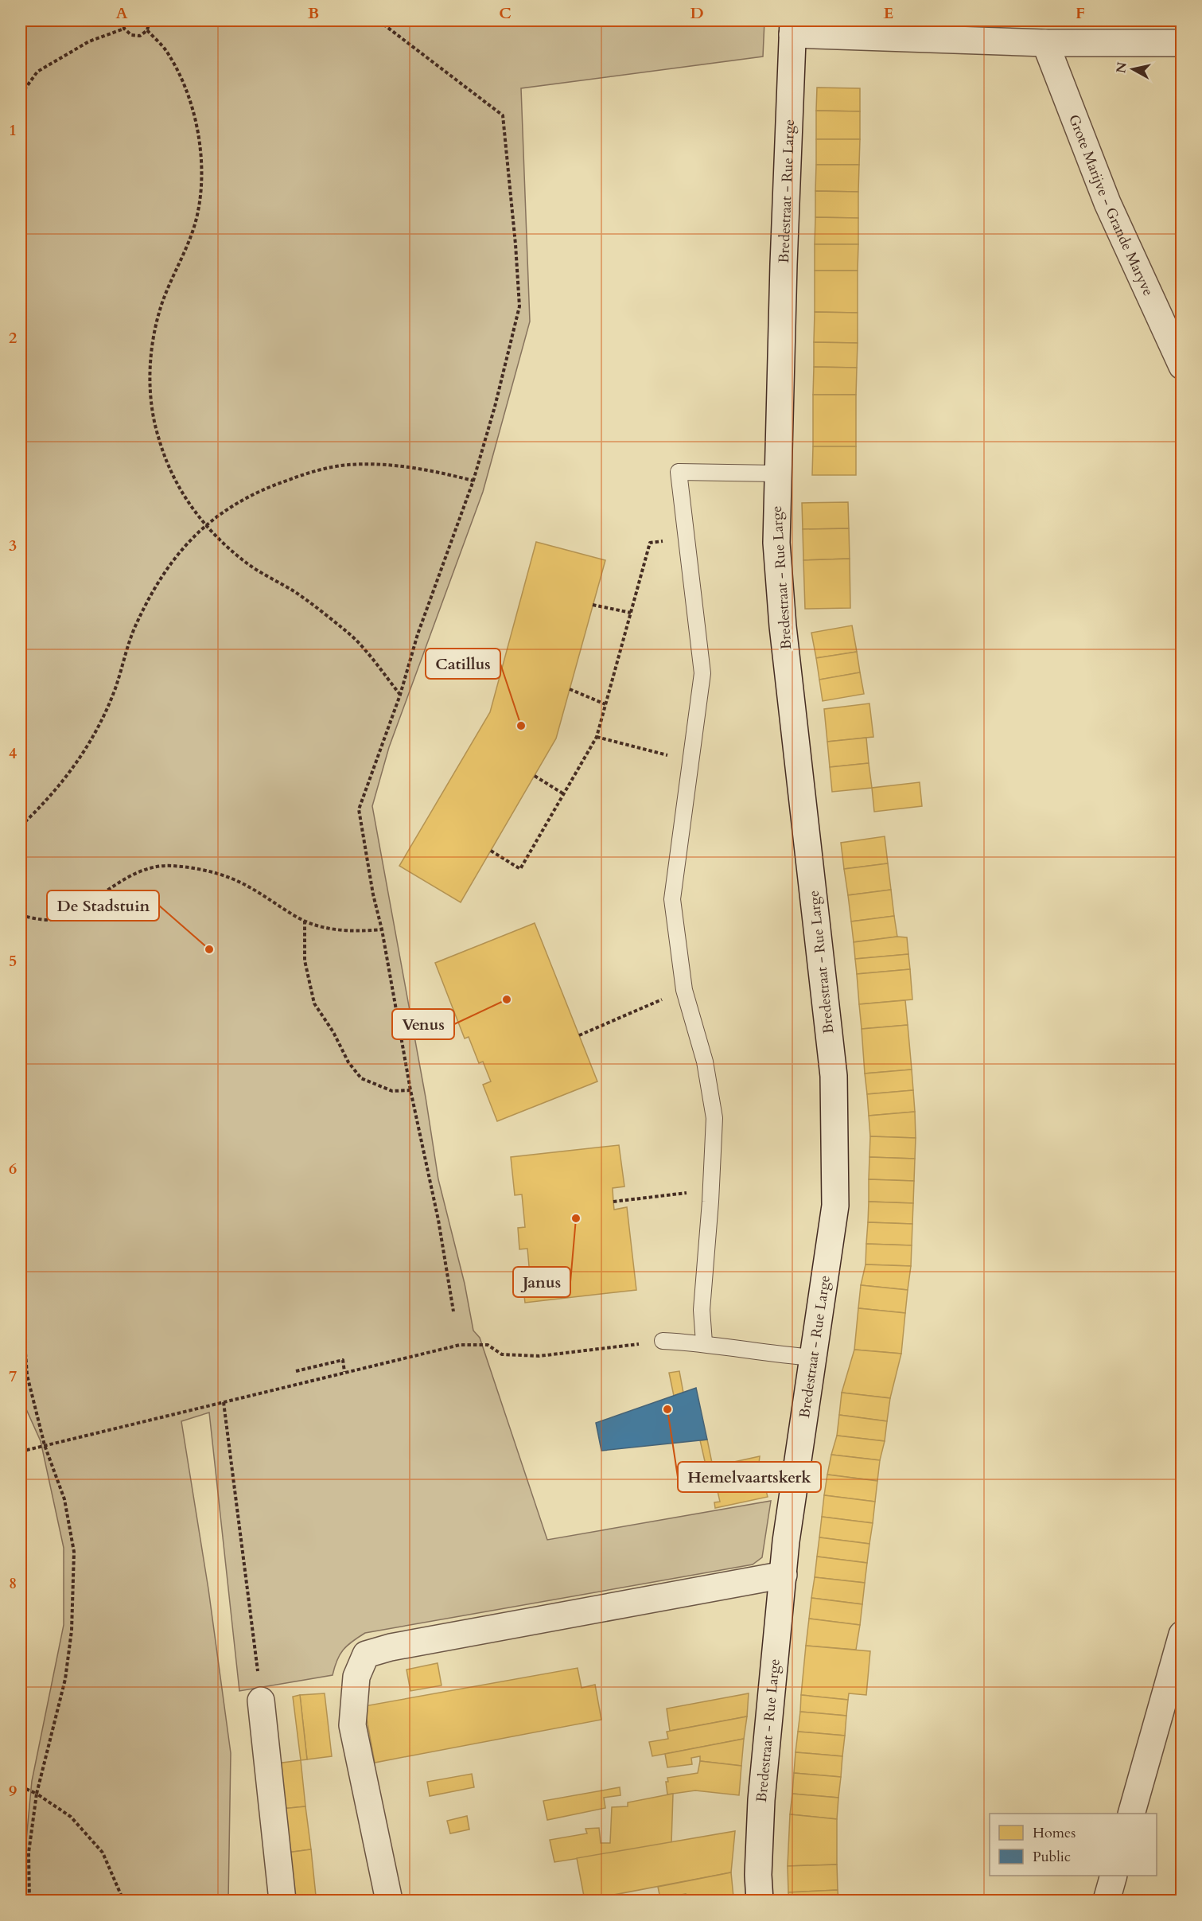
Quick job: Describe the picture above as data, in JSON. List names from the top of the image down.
{
  "streets": {
    "street": ["Bredestraat - Rue Large", "Grote Marijve - Grande Maryve"]
  },
  "places": [
    "Catillus",
    "De Stadstuin",
    "Venus",
    "Janus",
    "Hemelvaartskerk"
  ],
  "legend": ["Homes", "Public"],
  "north": "left",
  "grid": {
    "columns": [
      "A",
      "B",
      "C",
      "D",
      "E",
      "F"
    ],
    "rows": [
      "1",
      "2",
      "3",
      "4",
      "5",
      "6",
      "7",
      "8",
      "9"
    ]
  }
}
